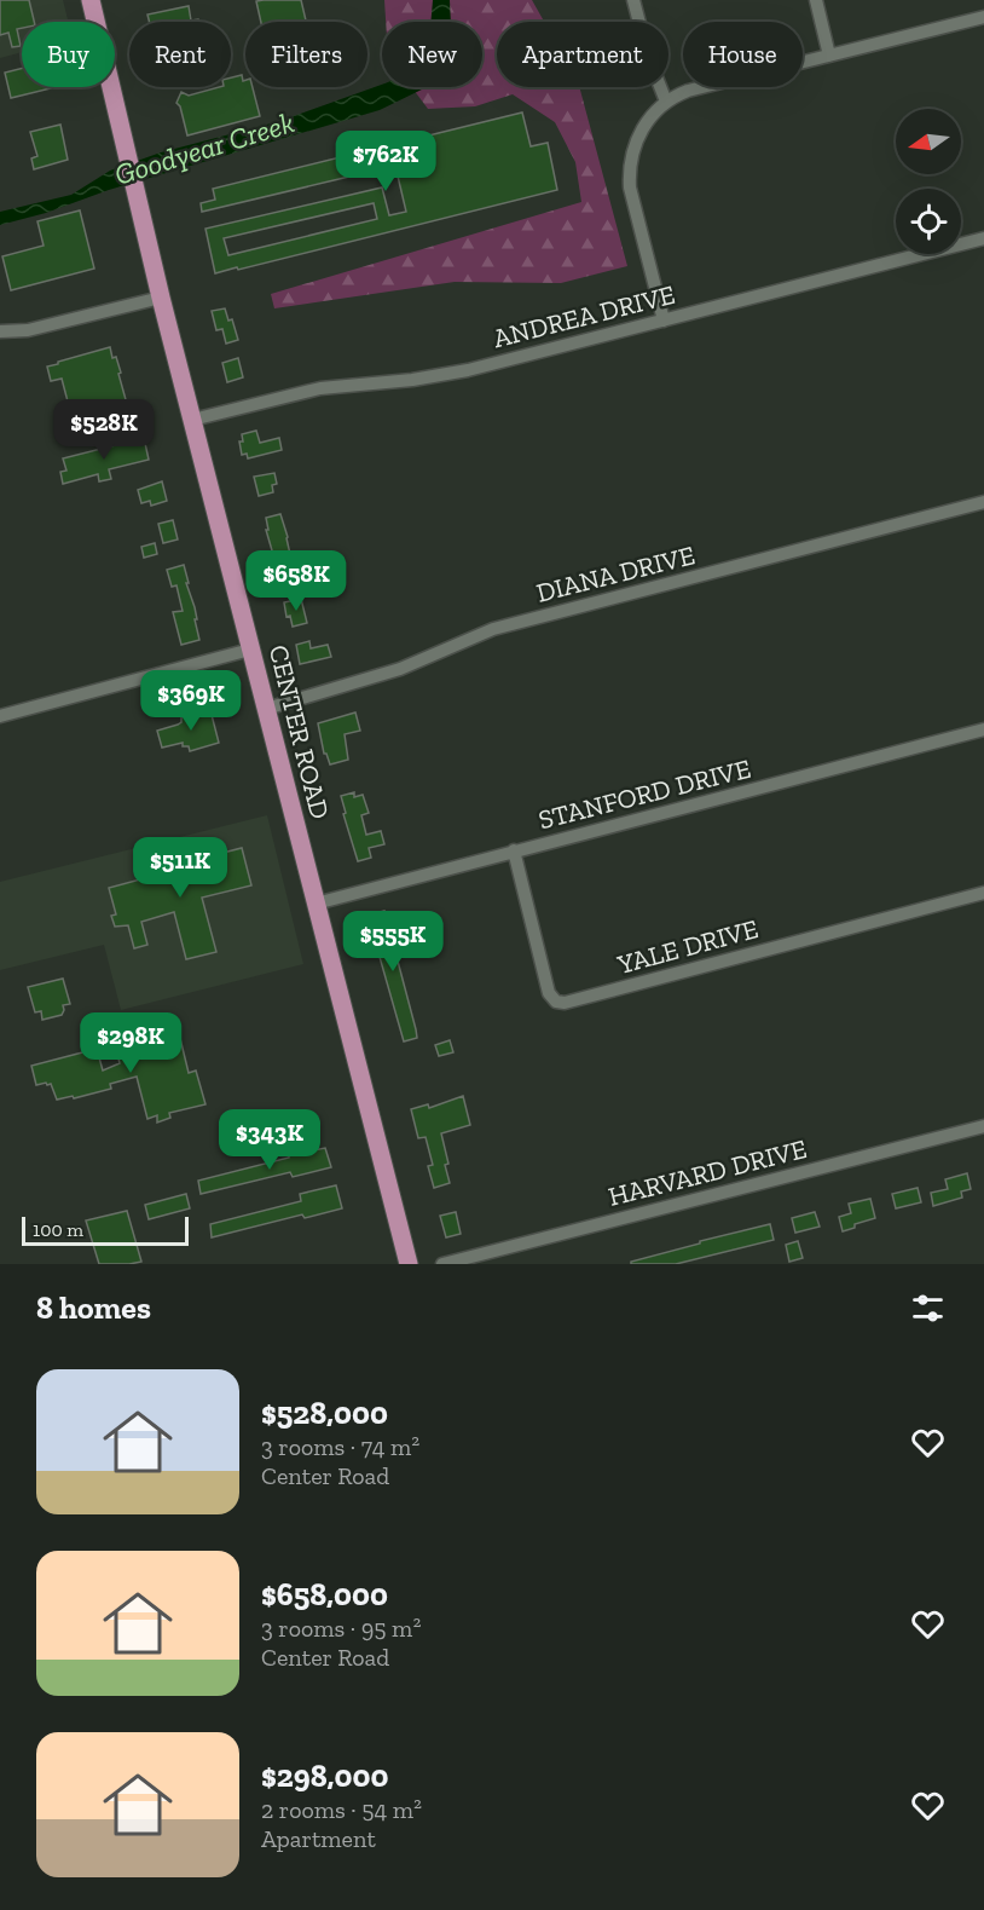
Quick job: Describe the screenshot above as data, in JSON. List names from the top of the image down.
{
  "streets": {
    "main road": ["CENTER ROAD"],
    "street": [
      "ANDREA DRIVE",
      "DIANA DRIVE",
      "STANFORD DRIVE",
      "YALE DRIVE",
      "HARVARD DRIVE"
    ]
  },
  "crossings": [
    ["ANDREA DRIVE", "CENTER ROAD"],
    ["DIANA DRIVE", "CENTER ROAD"],
    ["CENTER ROAD", "STANFORD DRIVE"],
    ["STANFORD DRIVE", "YALE DRIVE"]
  ],
  "water": ["Goodyear Creek"],
  "scale_bar": "100 m",
  "north": "left",
  "page": {
    "chip": [
      "Buy",
      "Rent",
      "Filters",
      "New",
      "Apartment",
      "House"
    ],
    "price": [
      "$762K",
      "$528K",
      "$658K",
      "$369K",
      "$511K",
      "$555K",
      "$298K",
      "$343K"
    ],
    "scale": "100 m",
    "heading": "8 homes",
    "list": [
      {
        "name": "$528,000",
        "note": "3 rooms · 74 m² · Center Road"
      },
      {
        "name": "$658,000",
        "note": "3 rooms · 95 m² · Center Road"
      },
      {
        "name": "$298,000",
        "note": "2 rooms · 54 m² · Apartment"
      }
    ]
  }
}
